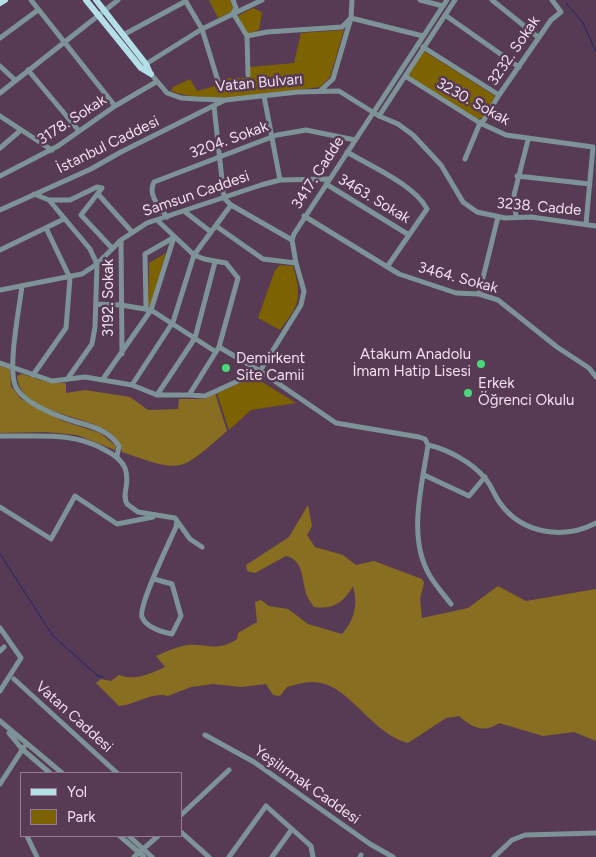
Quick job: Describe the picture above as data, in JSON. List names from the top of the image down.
{
  "streets": {
    "main road": ["Vatan Bulvarı"],
    "street": [
      "3232. Sokak",
      "3230. Sokak",
      "3178. Sokak",
      "3204. Sokak",
      "İstanbul Caddesi",
      "3417. Cadde",
      "Samsun Caddesi",
      "3463. Sokak",
      "3238. Cadde",
      "3464. Sokak",
      "3192. Sokak",
      "Vatan Caddesi",
      "Yeşilırmak Caddesi"
    ]
  },
  "crossings": [
    ["3232. Sokak", "3230. Sokak"],
    ["Vatan Bulvarı", "3178. Sokak"],
    ["Vatan Bulvarı", "İstanbul Caddesi"],
    ["Vatan Bulvarı", "3417. Cadde"],
    ["Vatan Bulvarı", "3238. Cadde"],
    ["3204. Sokak", "3417. Cadde"],
    ["3204. Sokak", "Samsun Caddesi"],
    ["3417. Cadde", "Samsun Caddesi"],
    ["3417. Cadde", "3463. Sokak"],
    ["3417. Cadde", "3238. Cadde"],
    ["3417. Cadde", "3464. Sokak"],
    ["Samsun Caddesi", "3463. Sokak"],
    ["Samsun Caddesi", "3192. Sokak"]
  ],
  "places": ["Atakum Anadolu İmam Hatip Lisesi", "Demirkent Site Camii", "Erkek Öğrenci Okulu"],
  "legend": ["Yol", "Park"]
}
